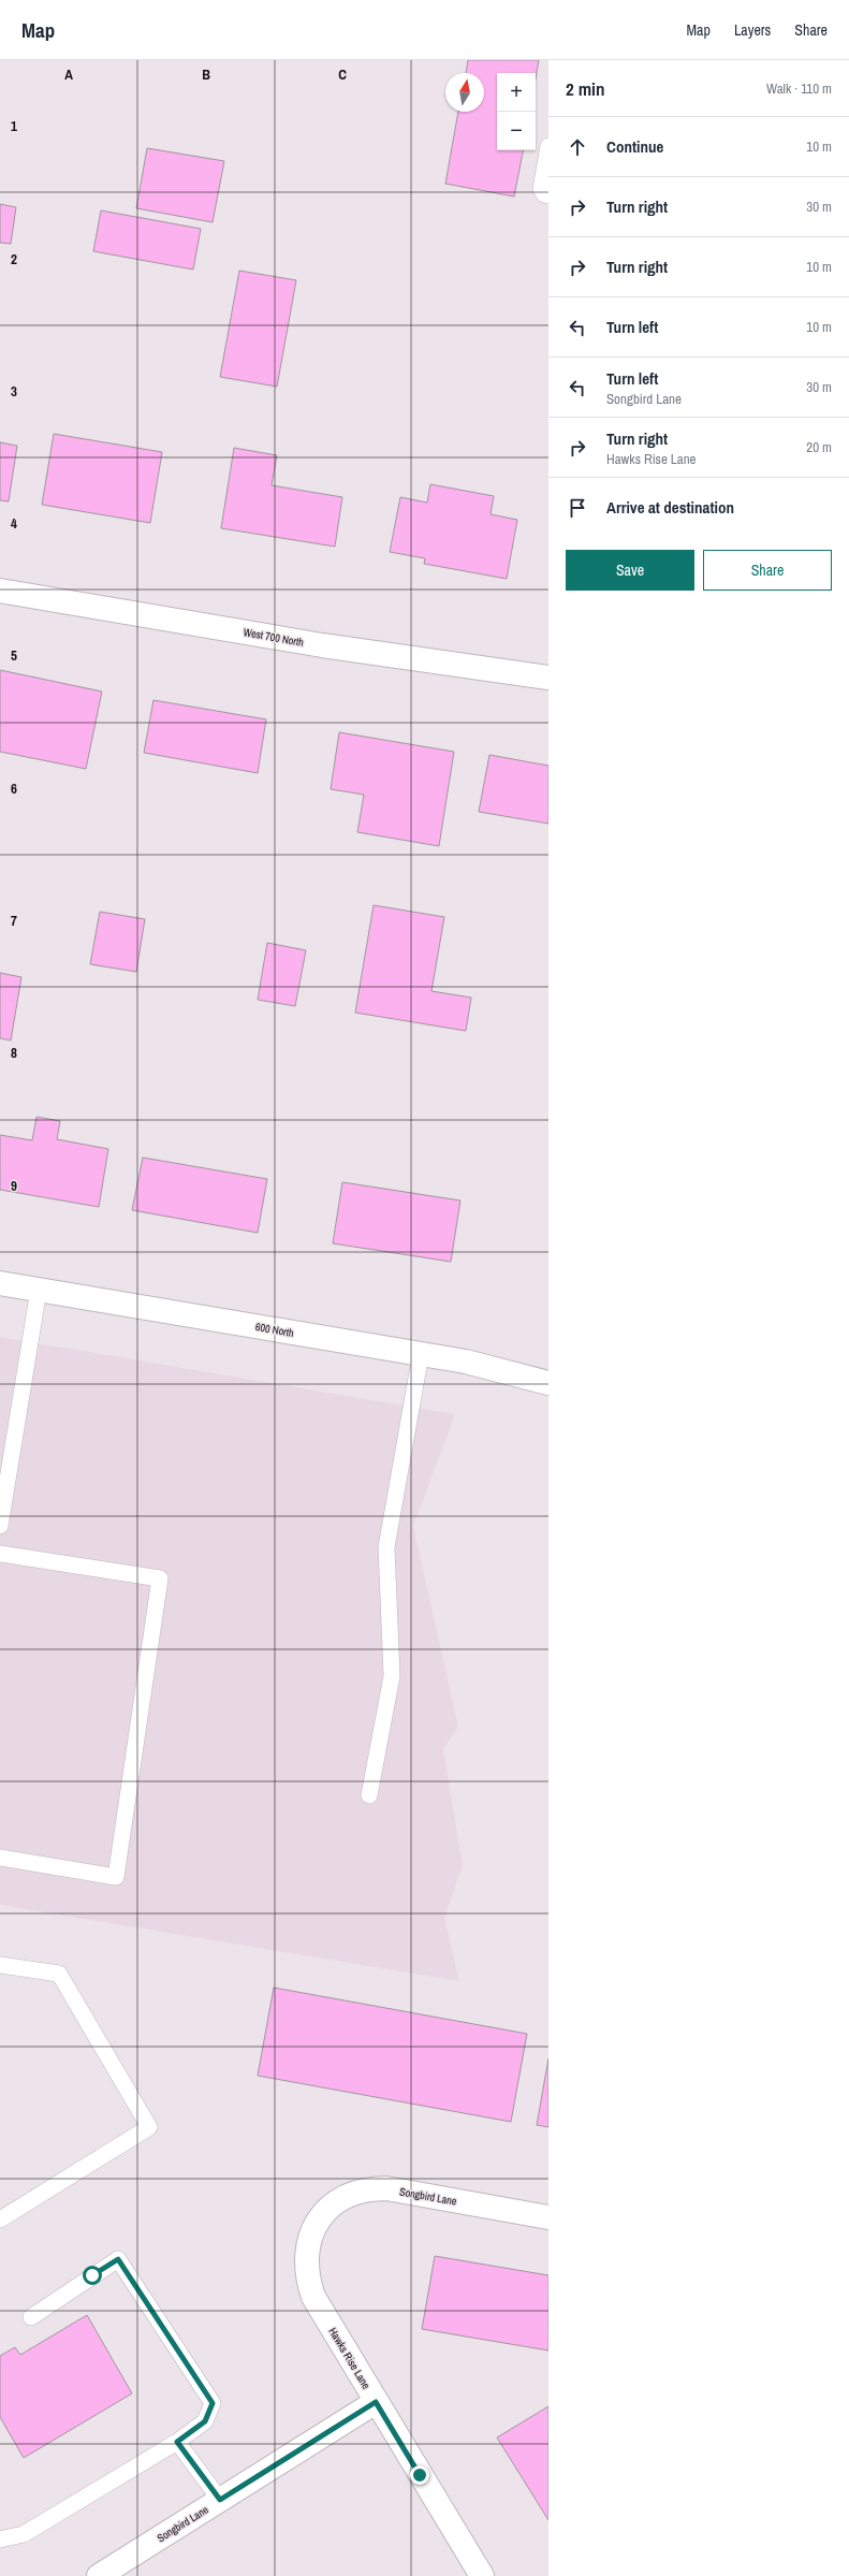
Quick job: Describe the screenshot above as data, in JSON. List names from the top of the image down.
{
  "streets": {
    "street": [
      "West 700 North",
      "600 North",
      "Songbird Lane",
      "Hawks Rise Lane"
    ]
  },
  "crossings": [
    ["Songbird Lane", "Hawks Rise Lane"]
  ],
  "north": "top",
  "page": {
    "header": "Map",
    "nav": ["Map", "Layers", "Share"],
    "heading": ["2 min", "Walk · 110 m"],
    "map_buttons": ["+", "−"],
    "list": [
      ["Continue", "10 m"],
      ["Turn right", "30 m"],
      ["Turn right", "10 m"],
      ["Turn left", "10 m"],
      ["Turn left", "Songbird Lane", "30 m"],
      ["Turn right", "Hawks Rise Lane", "20 m"],
      "Arrive at destination"
    ],
    "buttons": ["Save", "Share"]
  },
  "grid": {
    "columns": ["A", "B", "C"],
    "rows": [
      "1",
      "2",
      "3",
      "4",
      "5",
      "6",
      "7",
      "8",
      "9"
    ]
  }
}
